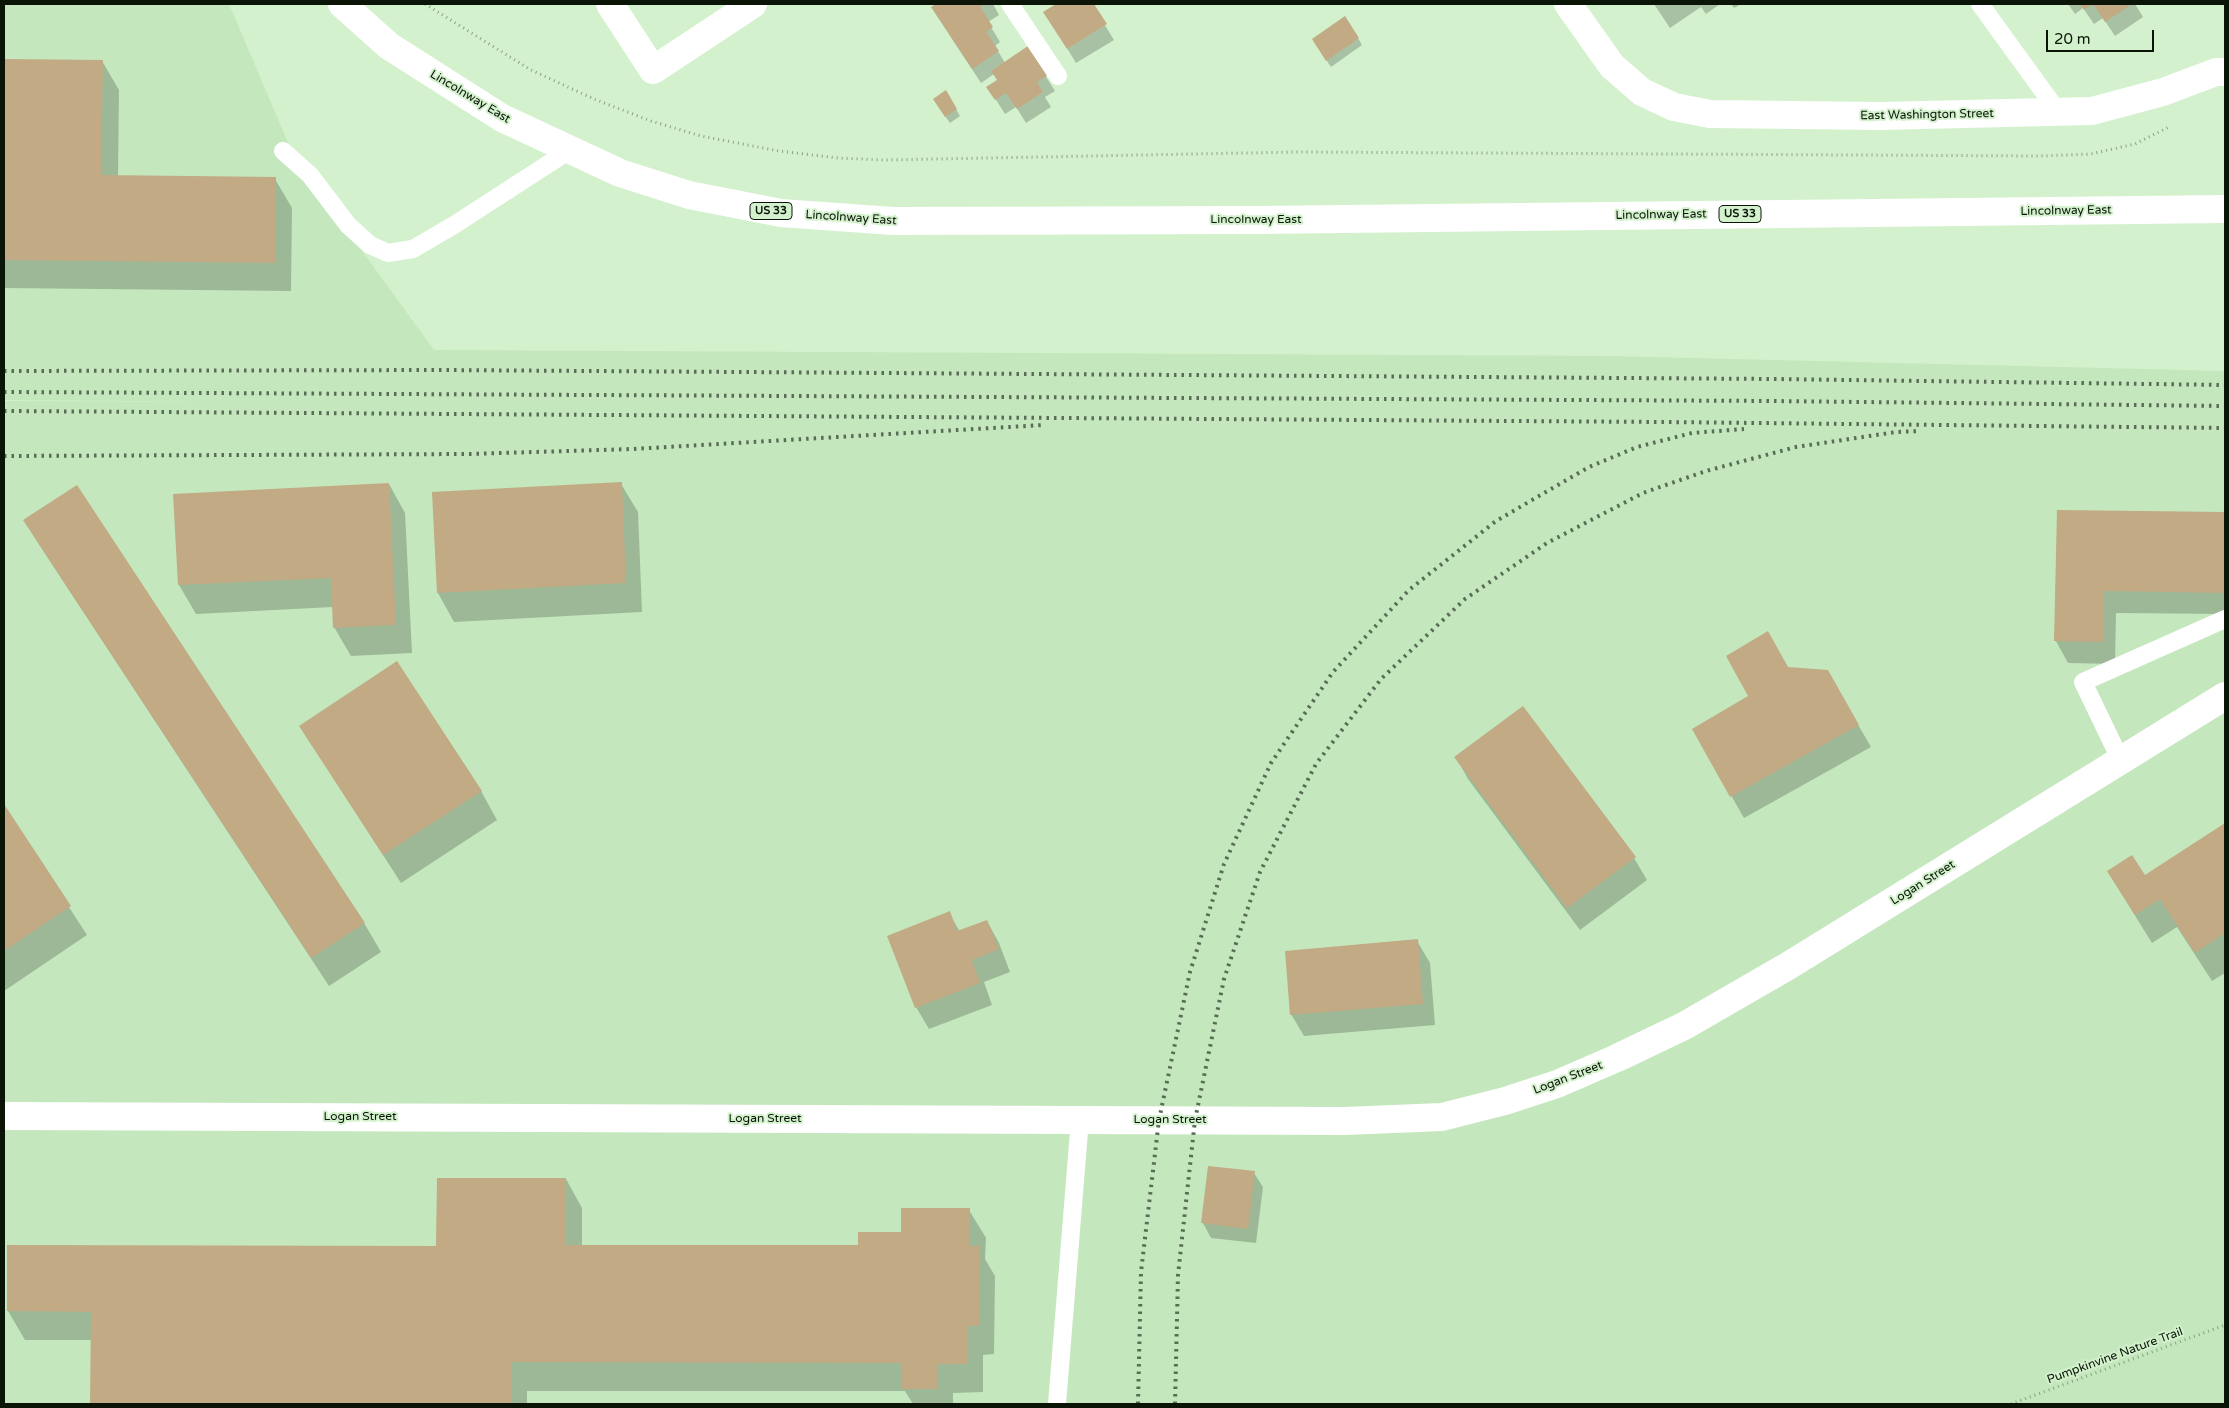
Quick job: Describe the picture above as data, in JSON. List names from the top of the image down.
{
  "streets": {
    "main road": [
      "Lincolnway East",
      "East Washington Street",
      "US 33",
      "Logan Street"
    ],
    "path": ["Pumpkinvine Nature Trail"]
  },
  "scale_bar": "20 m"
}
